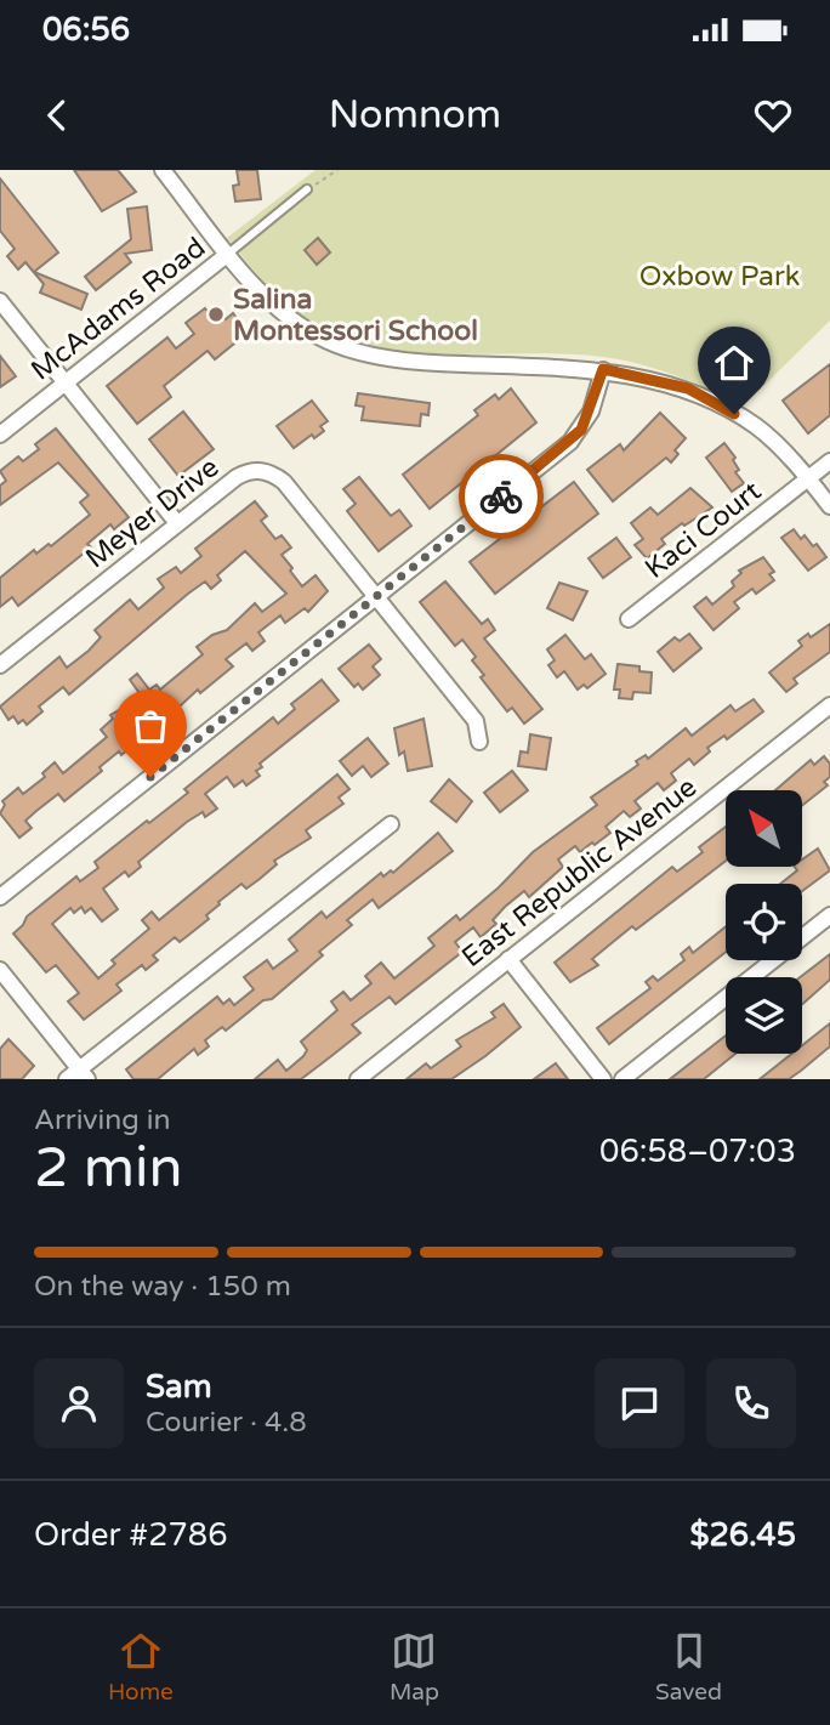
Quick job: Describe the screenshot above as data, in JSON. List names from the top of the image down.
{
  "streets": {
    "street": [
      "McAdams Road",
      "Meyer Drive",
      "Kaci Court",
      "East Republic Avenue"
    ]
  },
  "parks": ["Oxbow Park"],
  "places": ["Salina Montessori School"],
  "north": "top left",
  "page": {
    "status": "06:56",
    "header": "Nomnom",
    "heading": ["2 min", "Arriving in", "06:58–07:03"],
    "panel": [
      "Sam",
      "Courier · 4.8",
      "Order #2786",
      "$26.45"
    ],
    "bar": "On the way · 150 m",
    "tabs": ["Home", "Map", "Saved"]
  }
}
